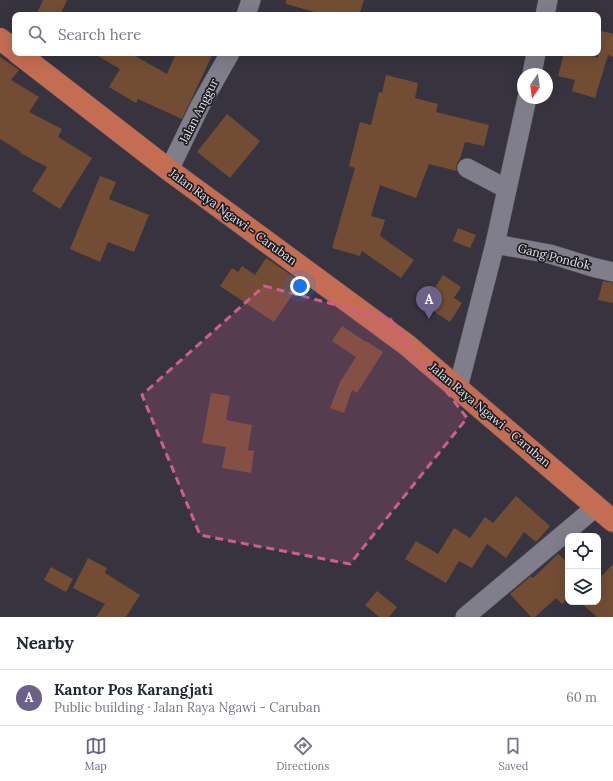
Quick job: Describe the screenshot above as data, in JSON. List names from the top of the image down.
{
  "streets": {
    "highway": ["Jalan Raya Ngawi - Caruban"],
    "street": ["Jalan Anggur", "Gang Pondok"]
  },
  "crossings": [
    ["Jalan Anggur", "Jalan Raya Ngawi - Caruban"]
  ],
  "north": "bottom",
  "page": {
    "search": "Search here",
    "pins": "A",
    "heading": "Nearby",
    "list": [
      {
        "mark": "A",
        "name": "Kantor Pos Karangjati",
        "note": "Public building · Jalan Raya Ngawi - Caruban",
        "value": "60 m"
      }
    ],
    "nav": ["Map", "Directions", "Saved"]
  }
}
